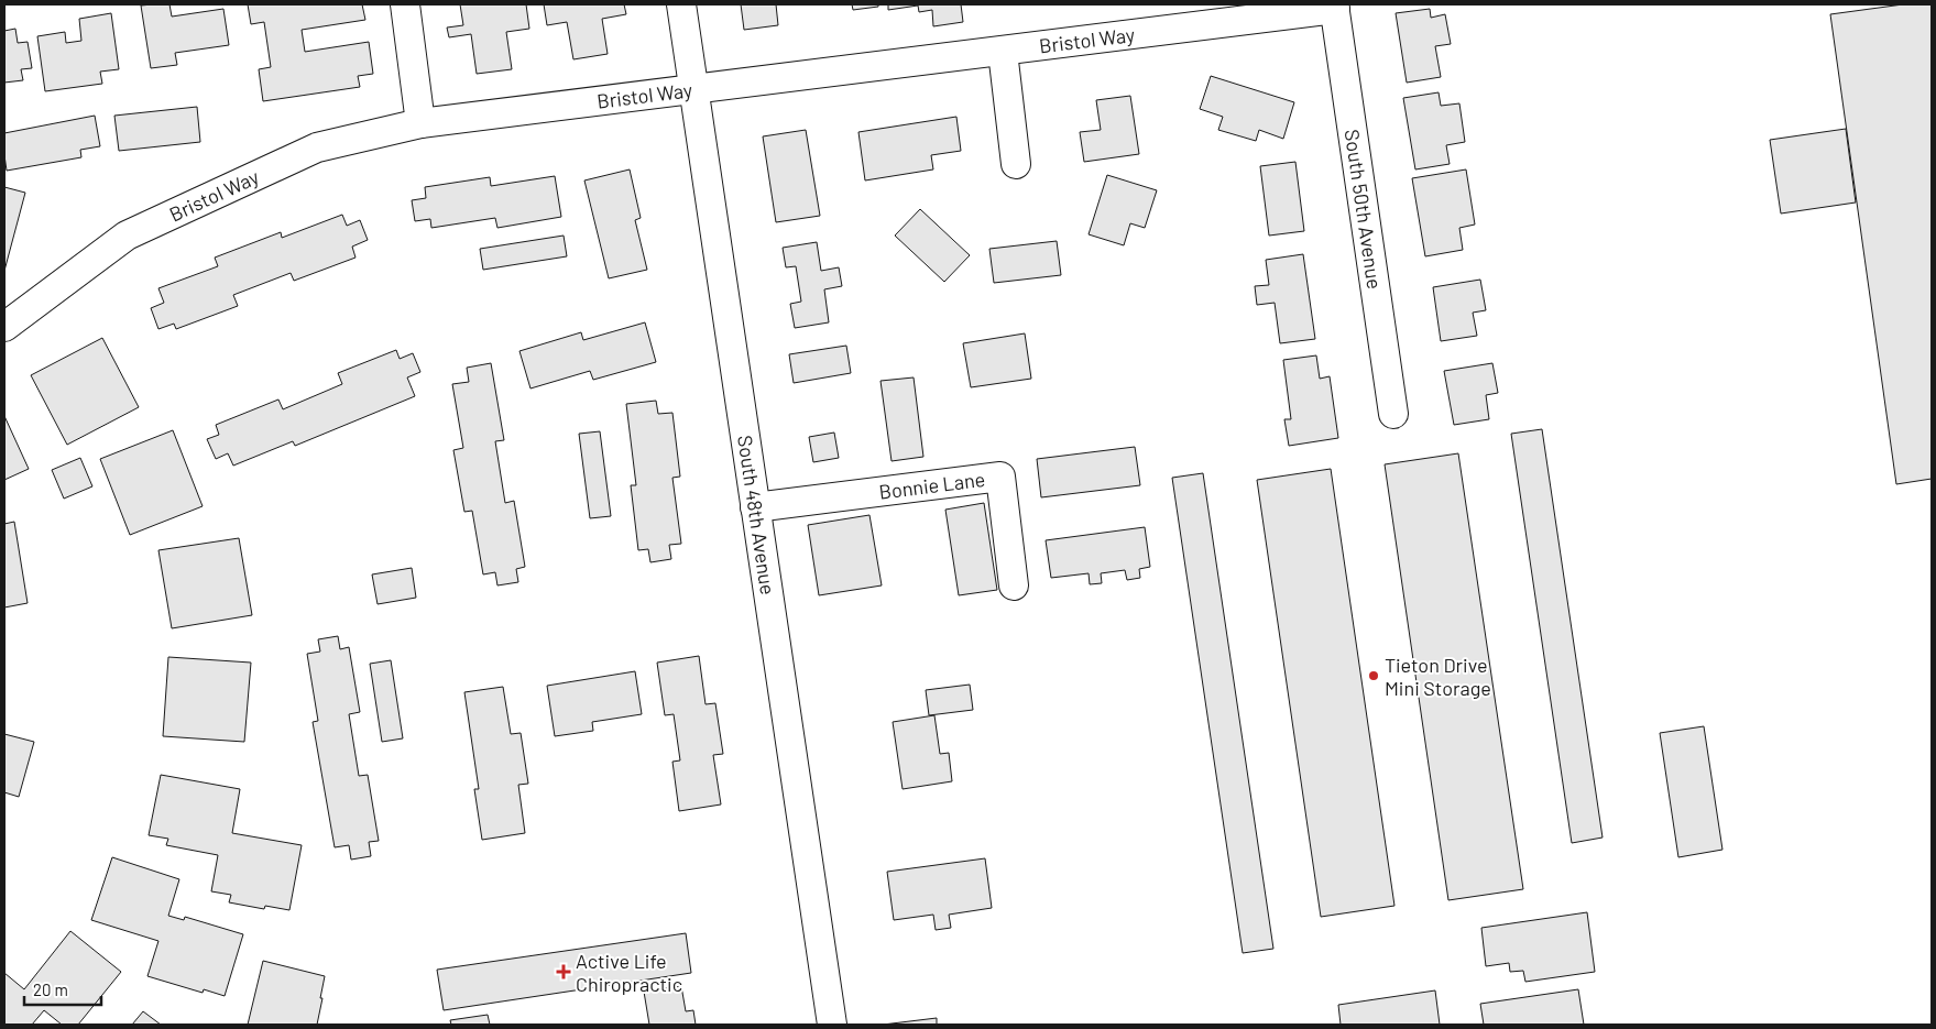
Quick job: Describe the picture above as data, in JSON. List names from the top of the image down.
{
  "streets": {
    "street": [
      "Bristol Way",
      "South 50th Avenue",
      "Bonnie Lane",
      "South 48th Avenue"
    ]
  },
  "crossings": [
    ["Bristol Way", "South 50th Avenue"],
    ["Bristol Way", "South 48th Avenue"],
    ["Bonnie Lane", "South 48th Avenue"]
  ],
  "places": {
    "other": ["Tieton Drive Mini Storage"],
    "health": ["Active Life Chiropractic"]
  },
  "scale_bar": "20 m"
}
